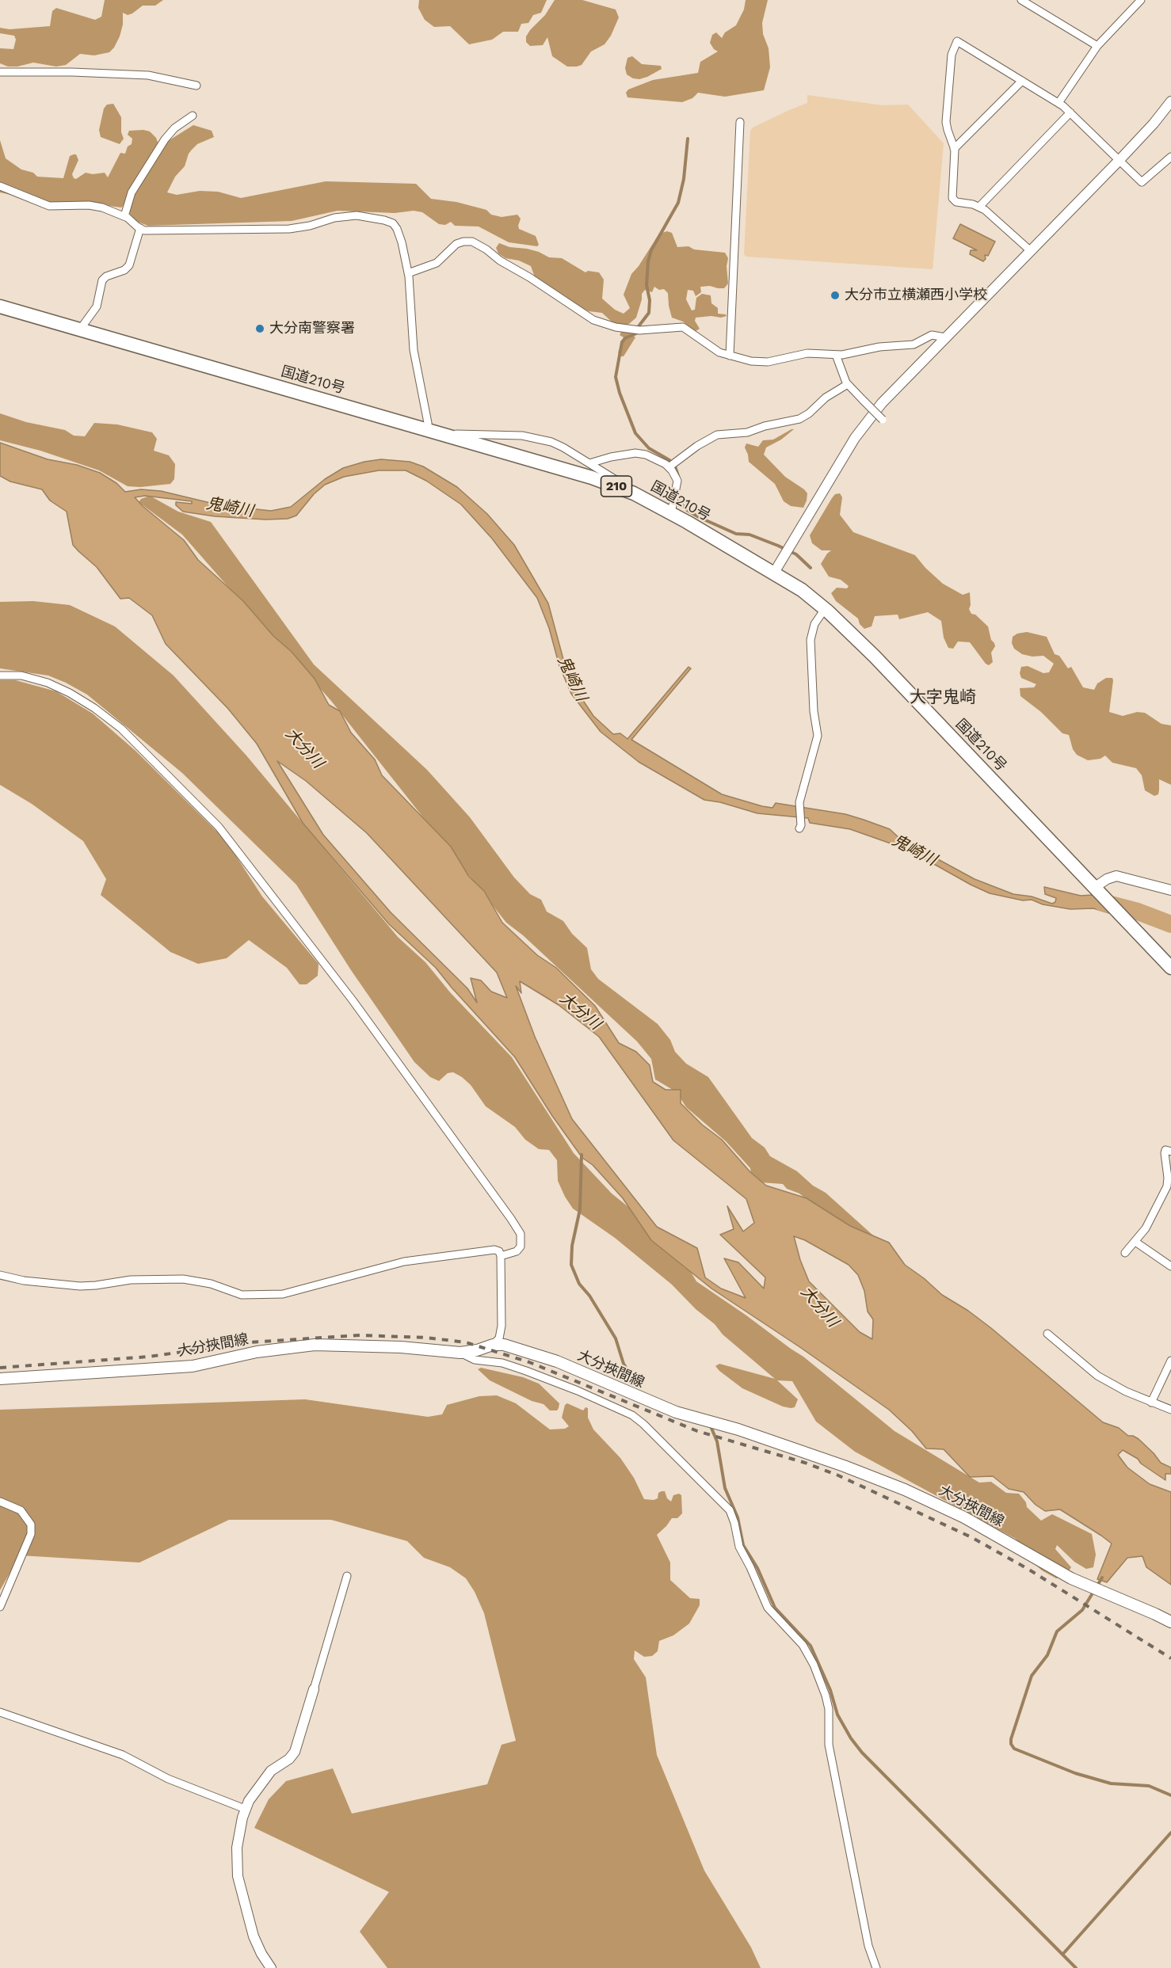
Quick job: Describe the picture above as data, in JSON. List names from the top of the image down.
{
  "streets": {
    "highway": ["国道210号", "210"],
    "main road": ["大分挾間線"]
  },
  "districts": ["大字鬼崎"],
  "water": ["鬼崎川", "大分川"],
  "places": ["大分市立横瀬西小学校", "大分南警察署"]
}
